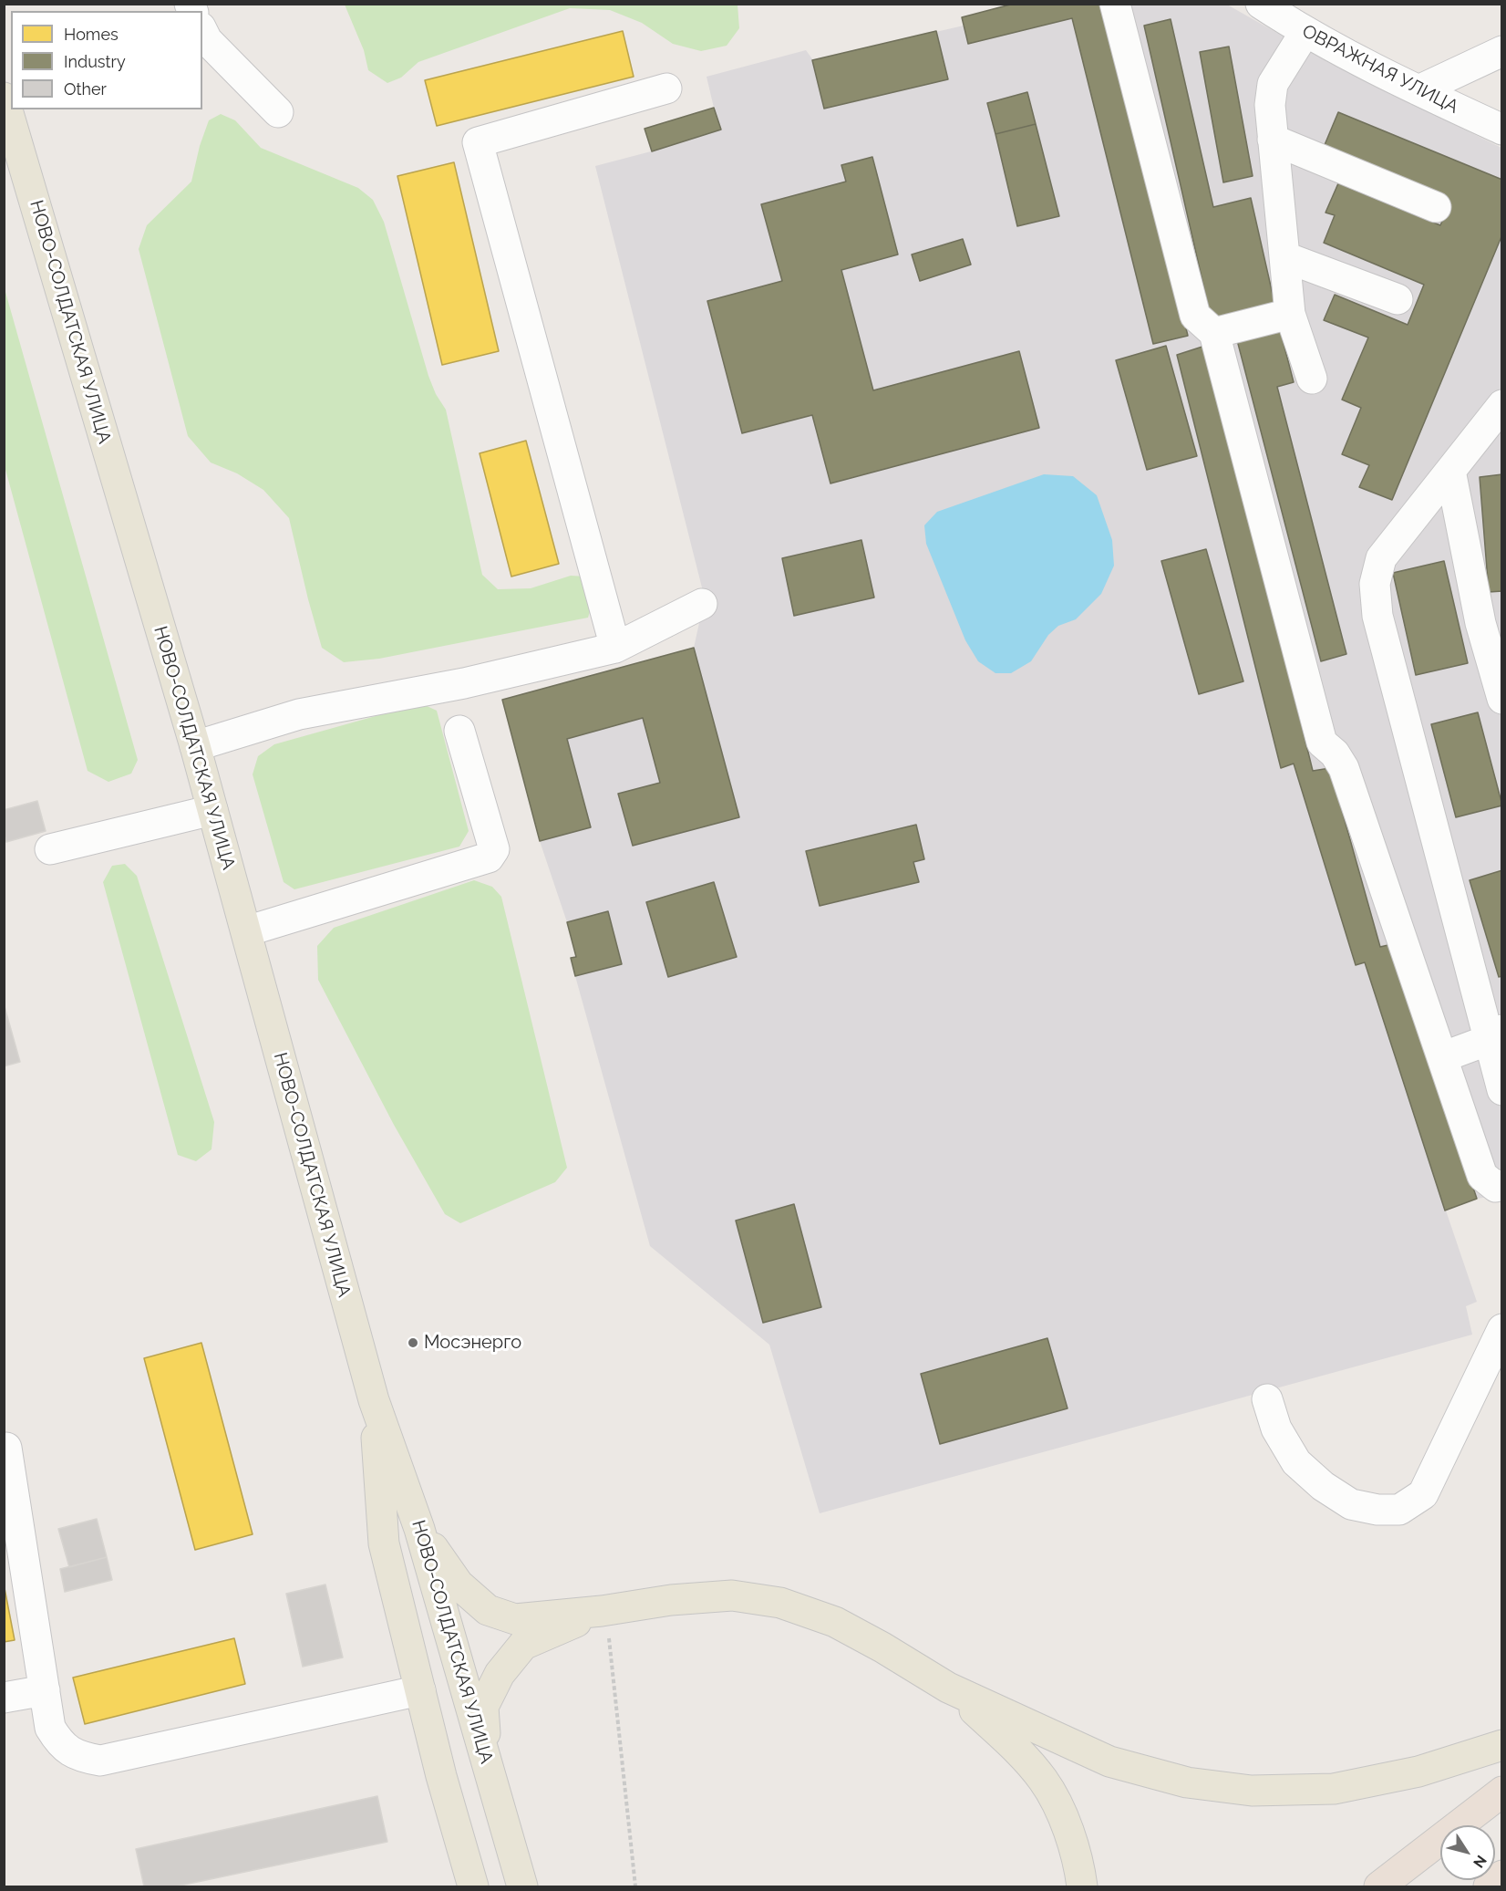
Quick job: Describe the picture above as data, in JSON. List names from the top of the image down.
{
  "streets": {
    "main road": ["НОВО-СОЛДАТСКАЯ УЛИЦА"],
    "street": ["ОВРАЖНАЯ УЛИЦА"]
  },
  "places": ["Мосэнерго"],
  "legend": ["Homes", "Industry", "Other"],
  "north": "bottom right"
}
